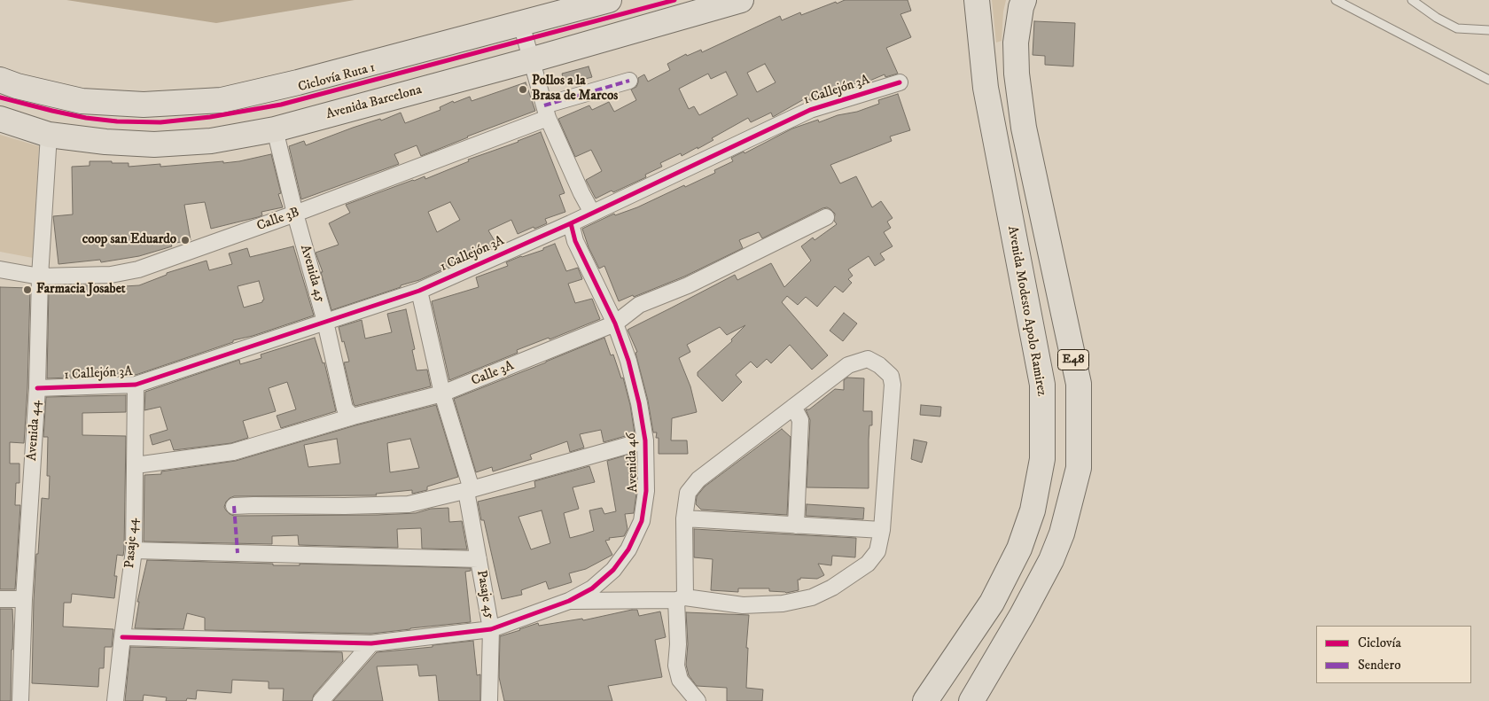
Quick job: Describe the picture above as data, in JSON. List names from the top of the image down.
{
  "streets": {
    "main road": ["Avenida Barcelona", "Avenida Modesto Apolo Ramirez", "E48"],
    "street": [
      "1 Callejón 3A",
      "Calle 3B",
      "Avenida 45",
      "Calle 3A",
      "Avenida 44",
      "Avenida 46",
      "Pasaje 44",
      "Pasaje 45"
    ],
    "cycle path": ["Ciclovía Ruta 1"]
  },
  "crossings": [
    ["1 Callejón 3A", "Avenida 45"],
    ["1 Callejón 3A", "Avenida 44"],
    ["1 Callejón 3A", "Avenida 46"],
    ["1 Callejón 3A", "Pasaje 44"],
    ["1 Callejón 3A", "Pasaje 45"],
    ["Avenida Barcelona", "Avenida 45"],
    ["Avenida Barcelona", "Avenida 44"],
    ["Calle 3B", "Avenida 45"],
    ["Calle 3B", "Avenida 44"],
    ["Avenida 45", "Calle 3A"],
    ["Calle 3A", "Avenida 46"],
    ["Calle 3A", "Pasaje 44"],
    ["Calle 3A", "Pasaje 45"],
    ["Avenida 46", "Pasaje 44"],
    ["Avenida 46", "Pasaje 45"]
  ],
  "places": ["Pollos a la Brasa de Marcos", "coop san Eduardo", "Farmacia Josabet"],
  "legend": ["Ciclovía", "Sendero"]
}
